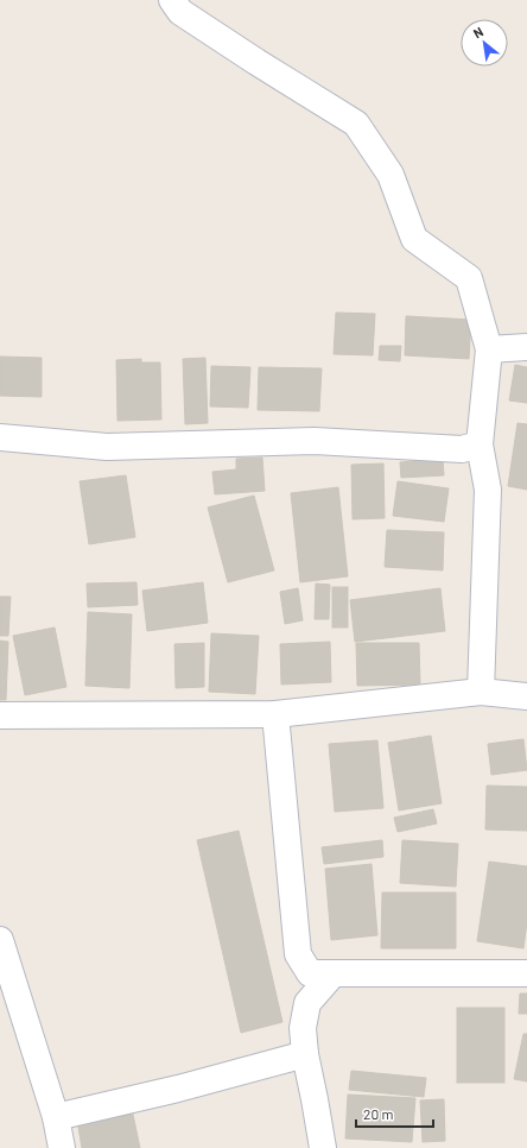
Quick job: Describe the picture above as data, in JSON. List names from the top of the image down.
{
  "scale_bar": "20 m",
  "north": "top left"
}
